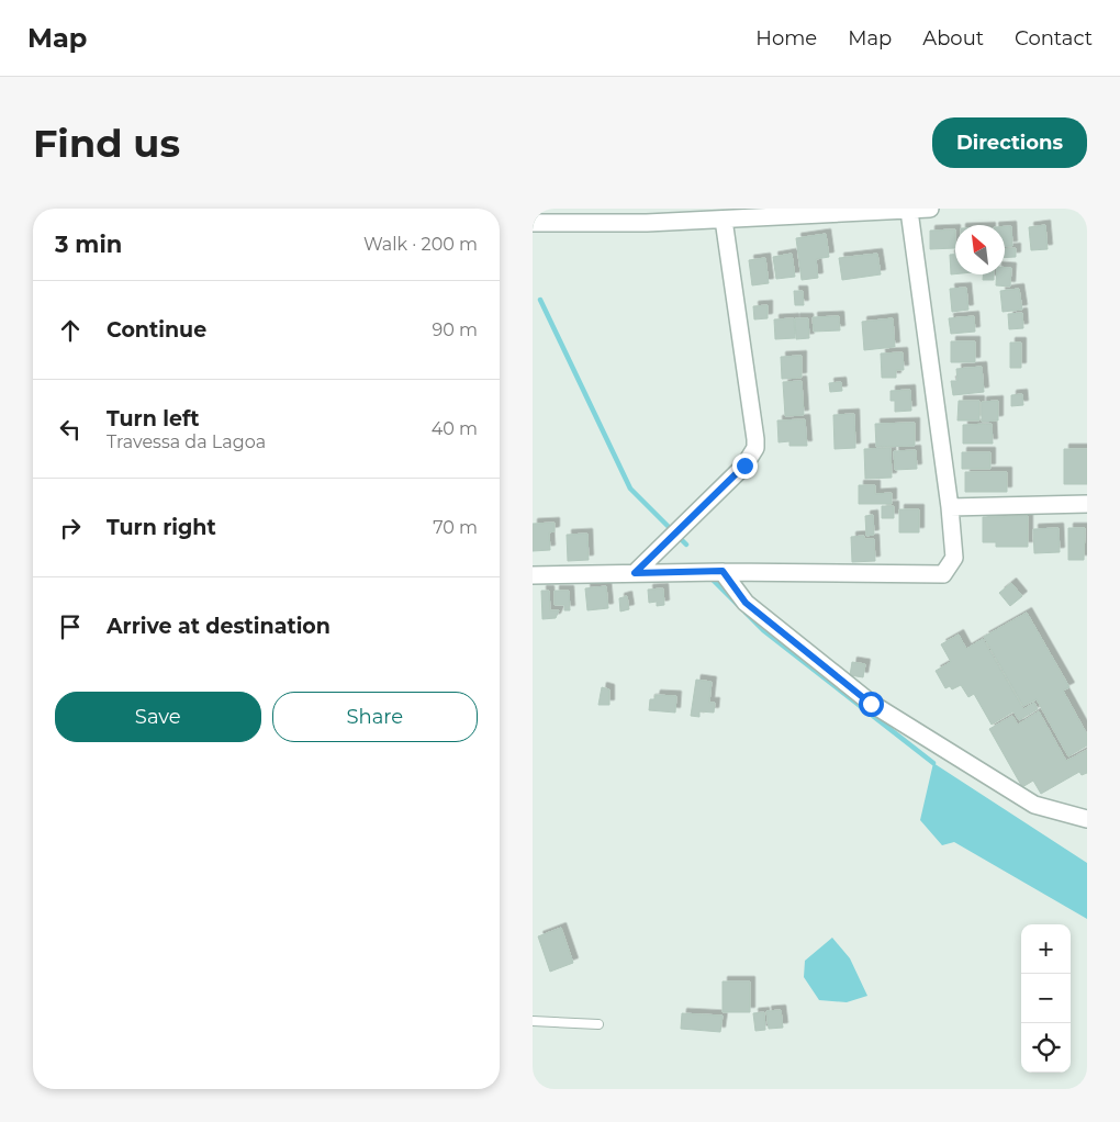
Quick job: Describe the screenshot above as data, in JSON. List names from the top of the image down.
{
  "north": "top left",
  "page": {
    "header": "Map",
    "nav": [
      "Home",
      "Map",
      "About",
      "Contact"
    ],
    "buttons": [
      "Directions",
      ["Save", "Share"]
    ],
    "title": "Find us",
    "heading": ["3 min", "Walk · 200 m"],
    "list": [
      ["Continue", "90 m"],
      ["Turn left", "Travessa da Lagoa", "40 m"],
      ["Turn right", "70 m"],
      "Arrive at destination"
    ],
    "map_buttons": ["+", "−"]
  }
}
